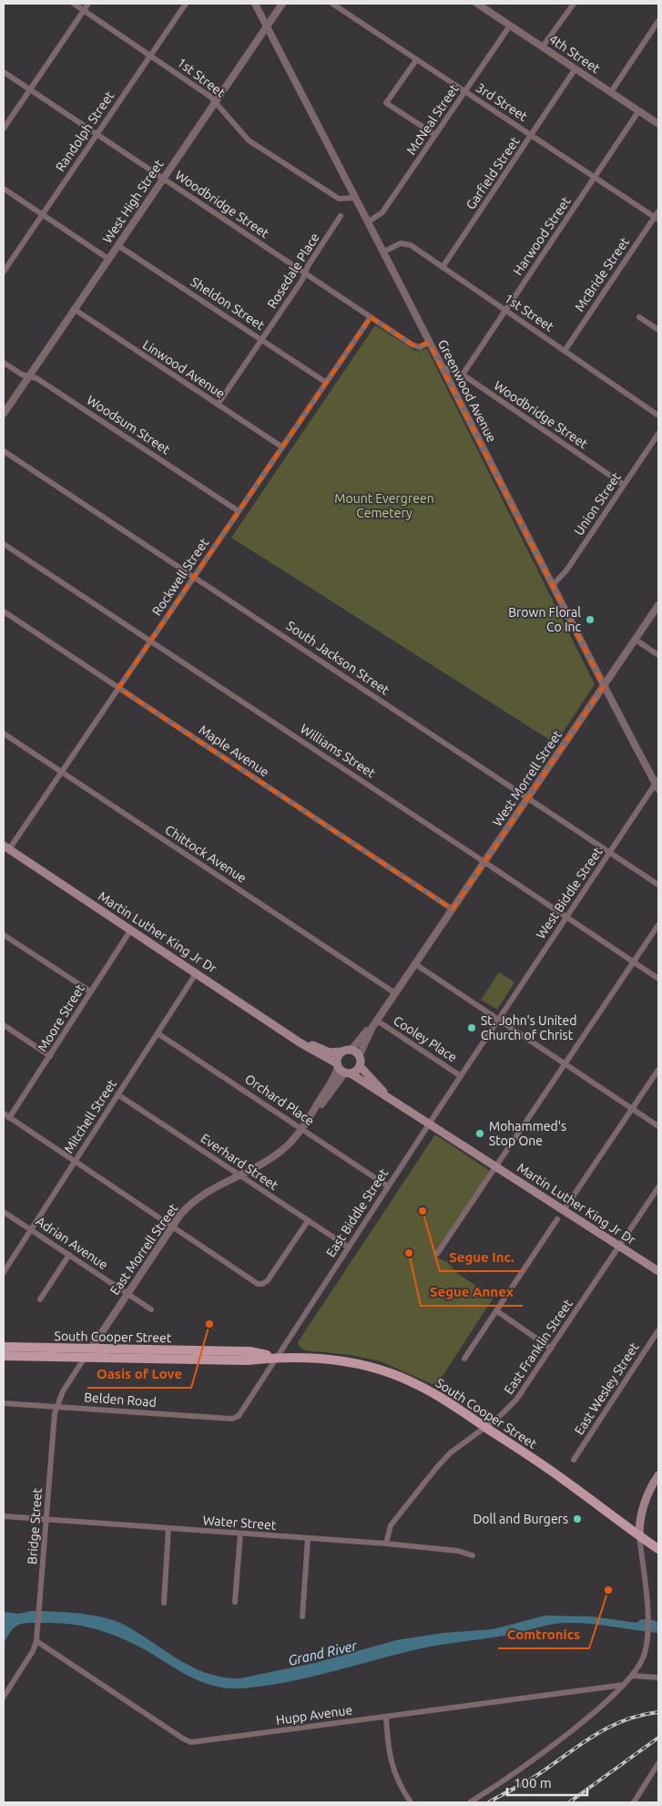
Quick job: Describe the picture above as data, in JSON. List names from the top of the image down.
{
  "streets": {
    "main road": ["Martin Luther King Jr Dr", "South Cooper Street"],
    "street": [
      "4th Street",
      "1st Street",
      "3rd Street",
      "McNeal Street",
      "Randolph Street",
      "Garfield Street",
      "West High Street",
      "Woodbridge Street",
      "Harwood Street",
      "Rosedale Place",
      "McBride Street",
      "Sheldon Street",
      "Linwood Avenue",
      "Greenwood Avenue",
      "Woodsum Street",
      "Union Street",
      "Rockwell Street",
      "South Jackson Street",
      "Maple Avenue",
      "Williams Street",
      "West Morrell Street",
      "Chittock Avenue",
      "West Biddle Street",
      "Moore Street",
      "Cooley Place",
      "Orchard Place",
      "Mitchell Street",
      "Everhard Street",
      "East Biddle Street",
      "Adrian Avenue",
      "East Morrell Street",
      "East Franklin Street",
      "East Wesley Street",
      "Belden Road",
      "Water Street",
      "Bridge Street",
      "Hupp Avenue"
    ]
  },
  "crossings": [
    ["4th Street", "McNeal Street"],
    ["4th Street", "Garfield Street"],
    ["4th Street", "Harwood Street"],
    ["1st Street", "Randolph Street"],
    ["1st Street", "Garfield Street"],
    ["1st Street", "West High Street"],
    ["1st Street", "Harwood Street"],
    ["1st Street", "McBride Street"],
    ["1st Street", "Greenwood Avenue"],
    ["3rd Street", "McNeal Street"],
    ["3rd Street", "Garfield Street"],
    ["3rd Street", "Harwood Street"],
    ["3rd Street", "McBride Street"],
    ["McNeal Street", "Greenwood Avenue"],
    ["Randolph Street", "Woodbridge Street"],
    ["West High Street", "Woodbridge Street"],
    ["West High Street", "Sheldon Street"],
    ["West High Street", "Linwood Avenue"],
    ["West High Street", "Greenwood Avenue"],
    ["West High Street", "Woodsum Street"],
    ["Woodbridge Street", "Harwood Street"],
    ["Woodbridge Street", "Rosedale Place"],
    ["Woodbridge Street", "Greenwood Avenue"],
    ["Woodbridge Street", "Union Street"],
    ["Woodbridge Street", "Rockwell Street"],
    ["Rosedale Place", "Sheldon Street"],
    ["Rosedale Place", "Linwood Avenue"],
    ["Sheldon Street", "Rockwell Street"],
    ["Linwood Avenue", "Rockwell Street"],
    ["Greenwood Avenue", "Union Street"],
    ["Greenwood Avenue", "West Morrell Street"],
    ["Greenwood Avenue", "West Biddle Street"],
    ["Woodsum Street", "Rockwell Street"],
    ["Rockwell Street", "South Jackson Street"],
    ["Rockwell Street", "Maple Avenue"],
    ["Rockwell Street", "Williams Street"],
    ["Rockwell Street", "Chittock Avenue"],
    ["Rockwell Street", "Martin Luther King Jr Dr"],
    ["South Jackson Street", "West Morrell Street"],
    ["South Jackson Street", "West Biddle Street"],
    ["Maple Avenue", "West Morrell Street"],
    ["Williams Street", "West Morrell Street"],
    ["Williams Street", "West Biddle Street"],
    ["West Biddle Street", "East Biddle Street"],
    ["Martin Luther King Jr Dr", "Moore Street"],
    ["Martin Luther King Jr Dr", "Mitchell Street"],
    ["Martin Luther King Jr Dr", "East Biddle Street"],
    ["Martin Luther King Jr Dr", "East Morrell Street"],
    ["Martin Luther King Jr Dr", "East Franklin Street"],
    ["Cooley Place", "East Biddle Street"],
    ["Orchard Place", "Mitchell Street"],
    ["Orchard Place", "East Biddle Street"],
    ["Orchard Place", "East Morrell Street"],
    ["Mitchell Street", "Everhard Street"],
    ["Mitchell Street", "Adrian Avenue"],
    ["Everhard Street", "East Biddle Street"],
    ["Everhard Street", "East Morrell Street"],
    ["East Biddle Street", "South Cooper Street"],
    ["East Biddle Street", "Belden Road"],
    ["Adrian Avenue", "East Morrell Street"],
    ["East Morrell Street", "South Cooper Street"],
    ["South Cooper Street", "East Franklin Street"],
    ["South Cooper Street", "Bridge Street"],
    ["East Franklin Street", "Water Street"],
    ["Belden Road", "Bridge Street"],
    ["Water Street", "Bridge Street"],
    ["Bridge Street", "Hupp Avenue"]
  ],
  "water": ["Grand River"],
  "parks": ["Mount Evergreen Cemetery"],
  "places": [
    "Brown Floral Co Inc",
    "St. John's United Church of Christ",
    "Mohammed's Stop One",
    "Segue Inc.",
    "Segue Annex",
    "Oasis of Love",
    "Doll and Burgers",
    "Comtronics"
  ],
  "scale_bar": "100 m"
}
